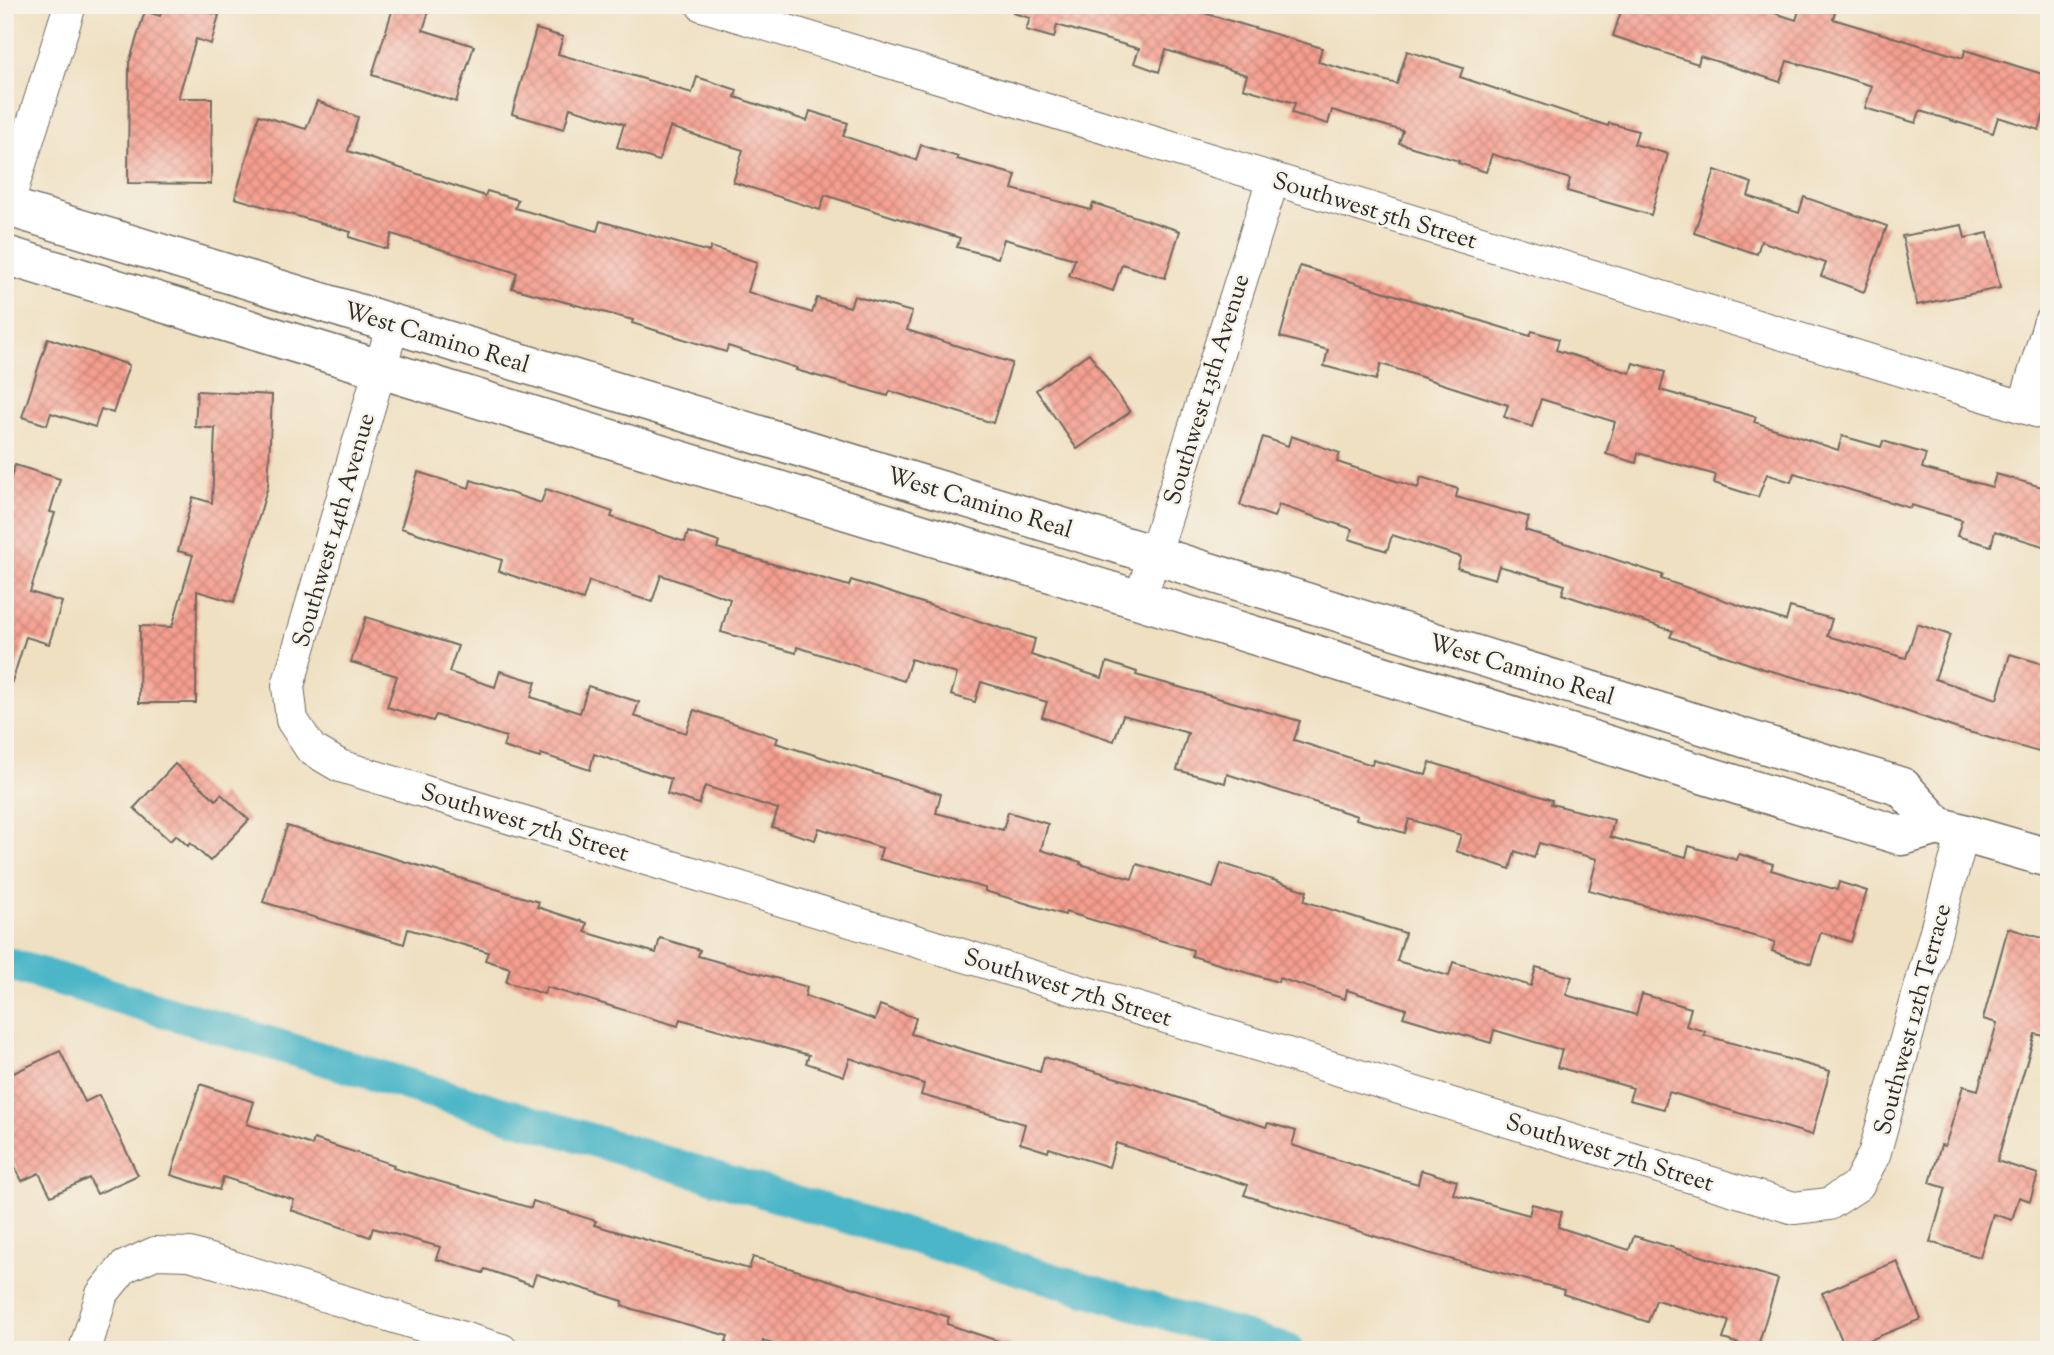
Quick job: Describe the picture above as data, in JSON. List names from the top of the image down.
{
  "streets": {
    "street": [
      "Southwest 5th Street",
      "West Camino Real",
      "Southwest 13th Avenue",
      "Southwest 14th Avenue",
      "Southwest 7th Street",
      "Southwest 12th Terrace"
    ]
  },
  "crossings": [
    ["Southwest 5th Street", "Southwest 13th Avenue"],
    ["West Camino Real", "Southwest 13th Avenue"],
    ["West Camino Real", "Southwest 14th Avenue"],
    ["West Camino Real", "Southwest 12th Terrace"],
    ["Southwest 14th Avenue", "Southwest 7th Street"],
    ["Southwest 7th Street", "Southwest 12th Terrace"]
  ]
}
